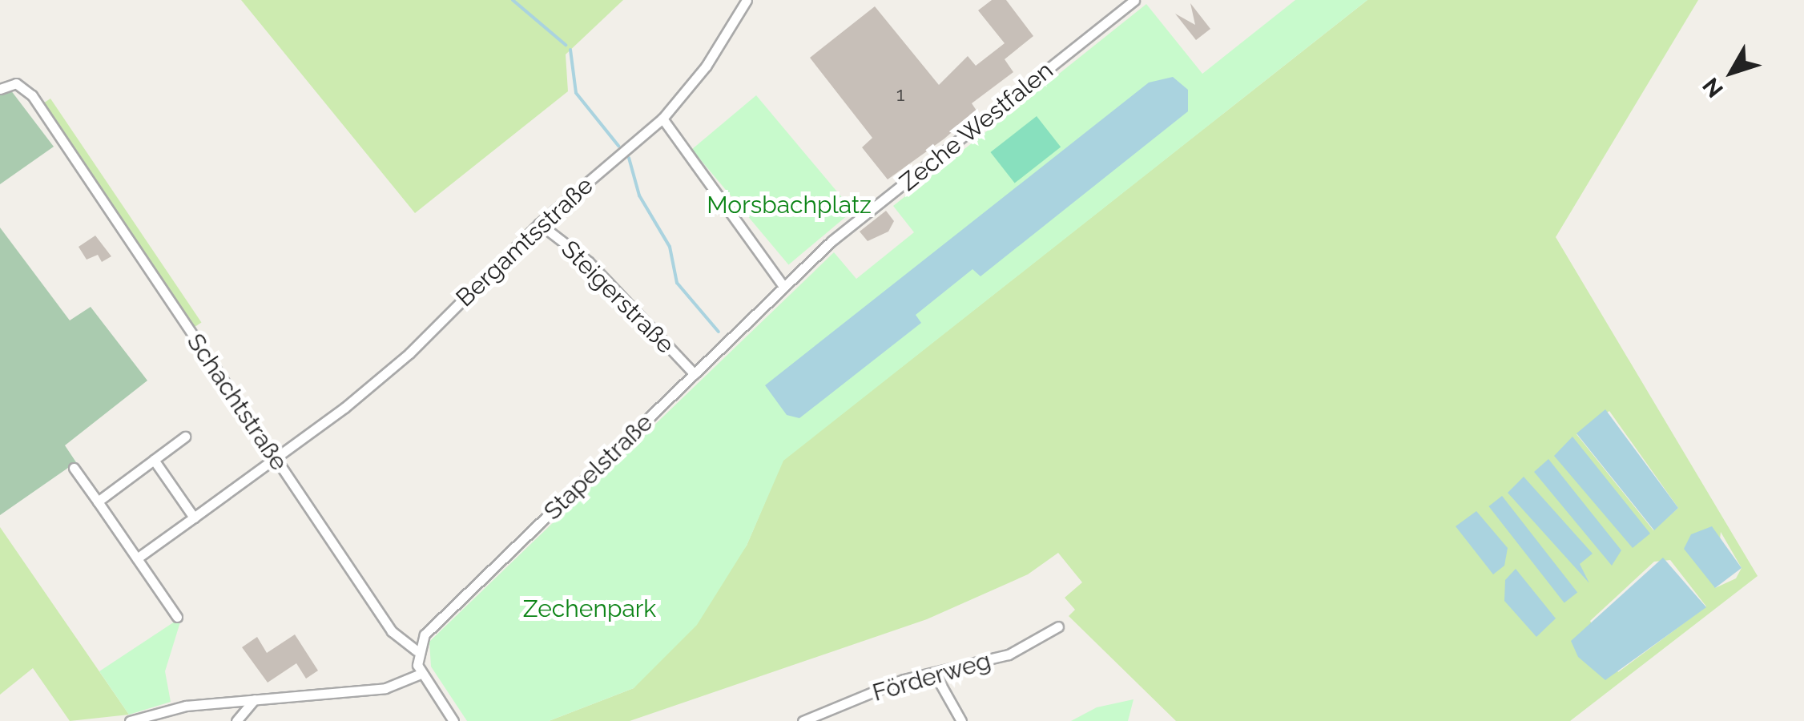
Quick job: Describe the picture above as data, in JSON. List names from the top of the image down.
{
  "streets": {
    "street": [
      "Zeche Westfalen",
      "Bergamtsstraße",
      "Steigerstraße",
      "Schachtstraße",
      "Stapelstraße",
      "Förderweg"
    ]
  },
  "crossings": [
    ["Zeche Westfalen", "Stapelstraße"],
    ["Bergamtsstraße", "Steigerstraße"],
    ["Bergamtsstraße", "Schachtstraße"],
    ["Steigerstraße", "Stapelstraße"],
    ["Schachtstraße", "Stapelstraße"]
  ],
  "parks": ["Morsbachplatz", "Zechenpark"],
  "house_numbers": ["1"],
  "north": "bottom left"
}
